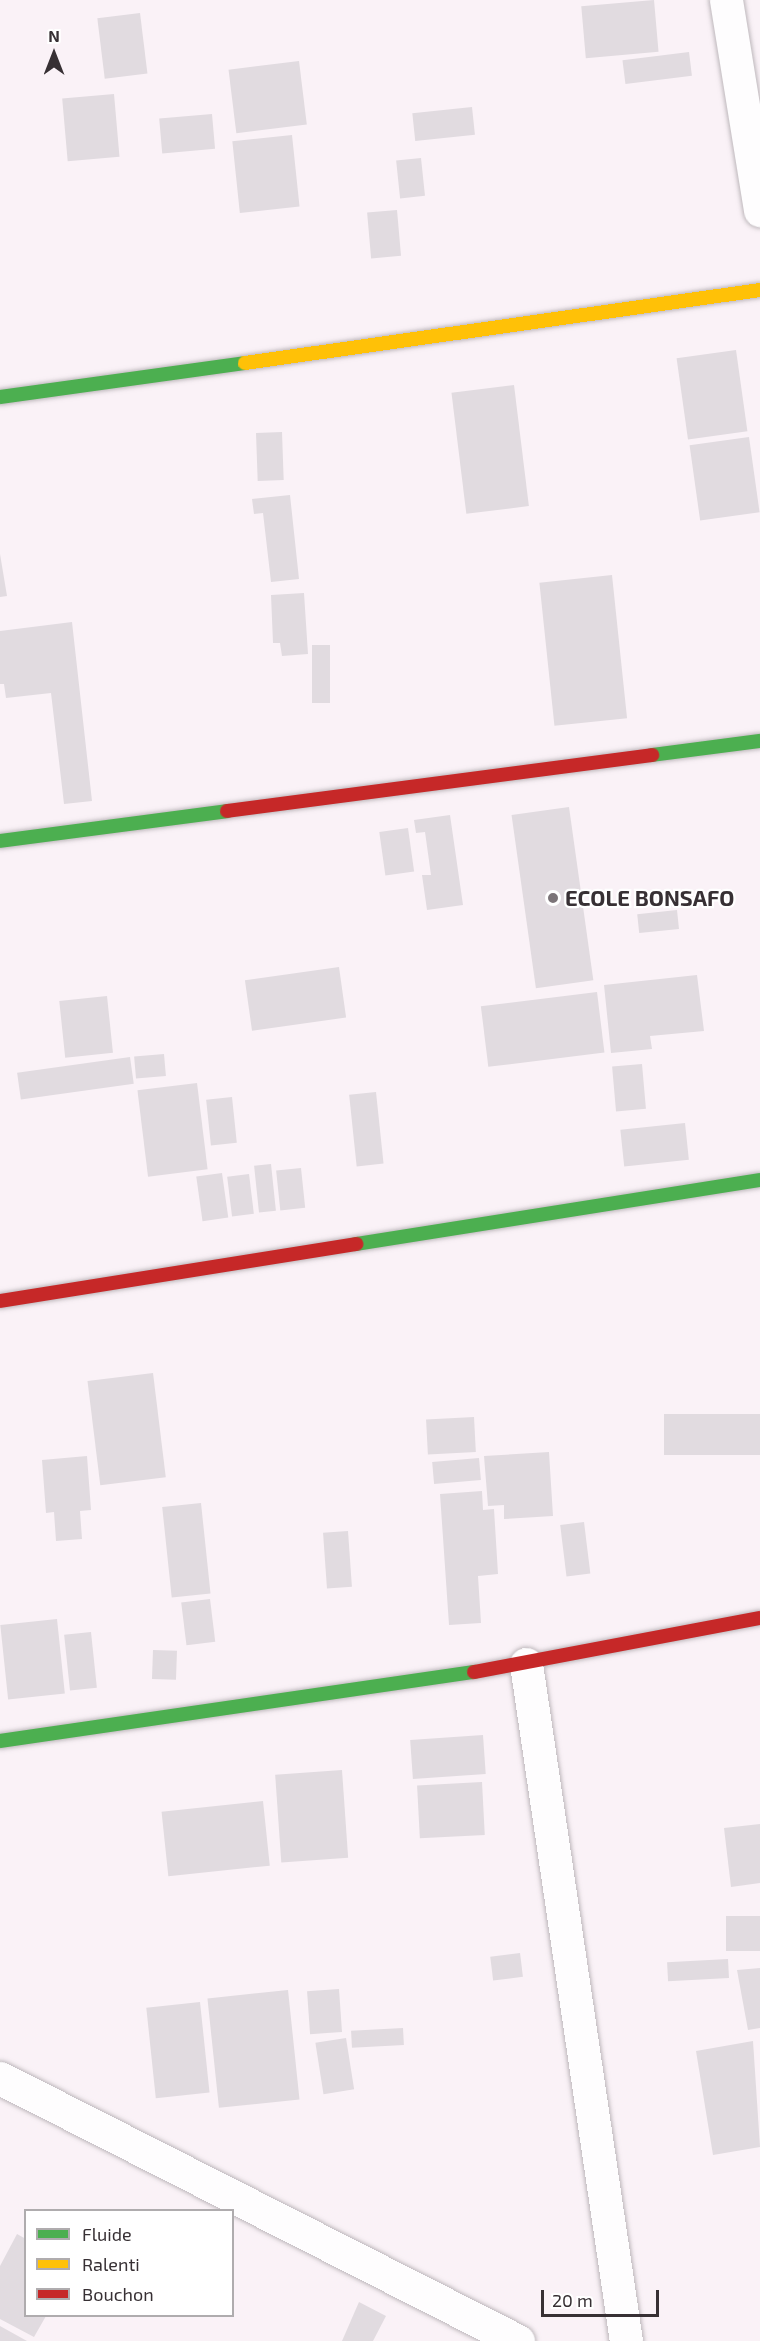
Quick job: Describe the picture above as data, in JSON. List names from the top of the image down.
{
  "places": ["ECOLE BONSAFO"],
  "legend": ["Fluide", "Ralenti", "Bouchon"],
  "scale_bar": "20 m",
  "north": "top"
}
